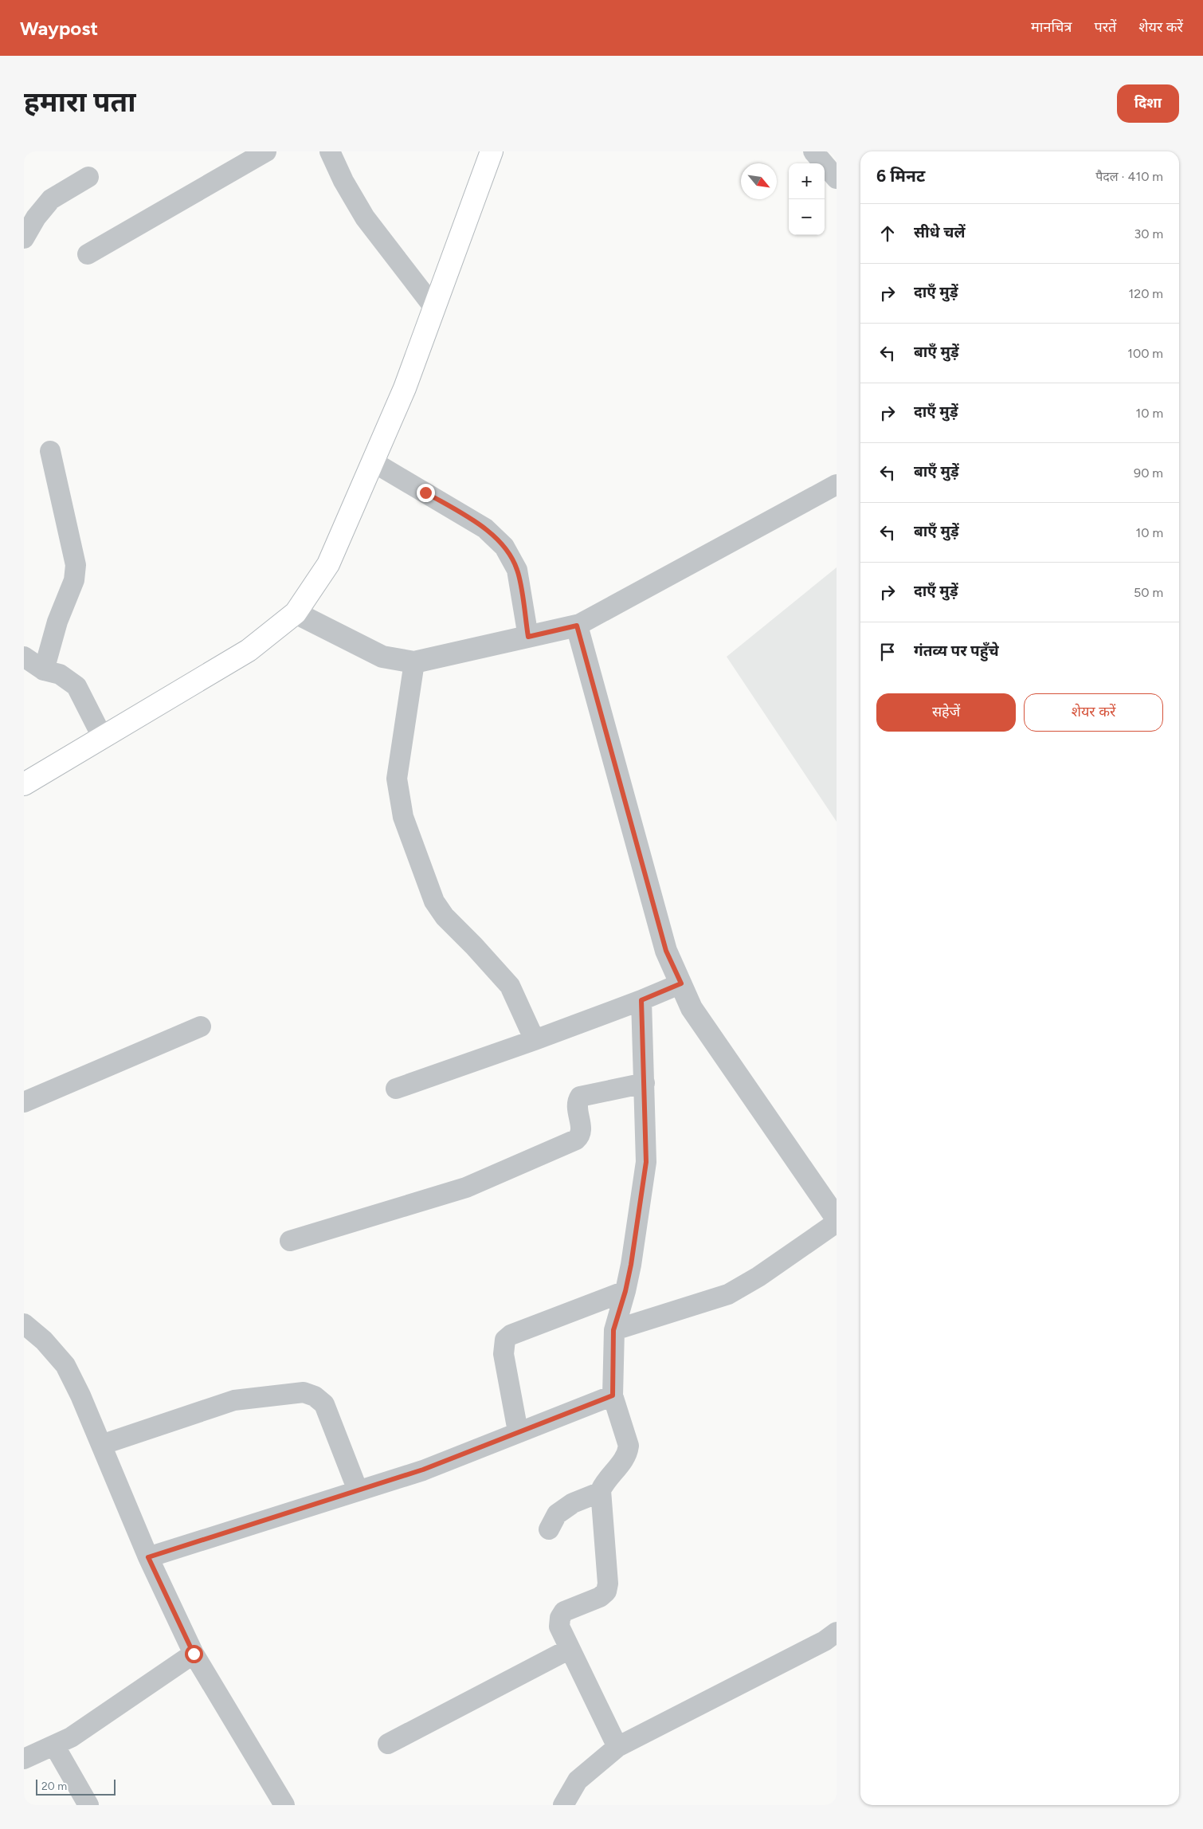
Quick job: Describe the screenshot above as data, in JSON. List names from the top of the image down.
{
  "scale_bar": "20 m",
  "north": "bottom right",
  "page": {
    "header": "Waypost",
    "nav": ["मानचित्र", "परतें", "शेयर करें"],
    "buttons": [
      "दिशा",
      ["सहेजें", "शेयर करें"]
    ],
    "title": "हमारा पता",
    "heading": ["6 मिनट", "पैदल · 410 m"],
    "map_buttons": ["+", "−"],
    "list": [
      ["सीधे चलें", "30 m"],
      ["दाएँ मुड़ें", "120 m"],
      ["बाएँ मुड़ें", "100 m"],
      ["दाएँ मुड़ें", "10 m"],
      ["बाएँ मुड़ें", "90 m"],
      ["बाएँ मुड़ें", "10 m"],
      ["दाएँ मुड़ें", "50 m"],
      "गंतव्य पर पहुँचे"
    ],
    "scale": "20 m"
  }
}
